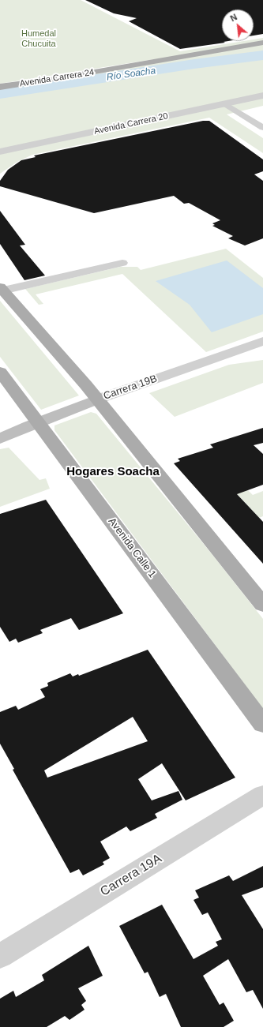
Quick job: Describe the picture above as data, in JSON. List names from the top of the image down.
{
  "streets": {
    "main road": ["Avenida Carrera 24", "Carrera 19B", "Avenida Calle 1"],
    "street": ["Avenida Carrera 20", "Carrera 19A"]
  },
  "crossings": [
    ["Carrera 19B", "Avenida Calle 1"]
  ],
  "districts": ["Hogares Soacha"],
  "water": ["Río Soacha"],
  "parks": ["Humedal Chucuita"],
  "north": "top left"
}
